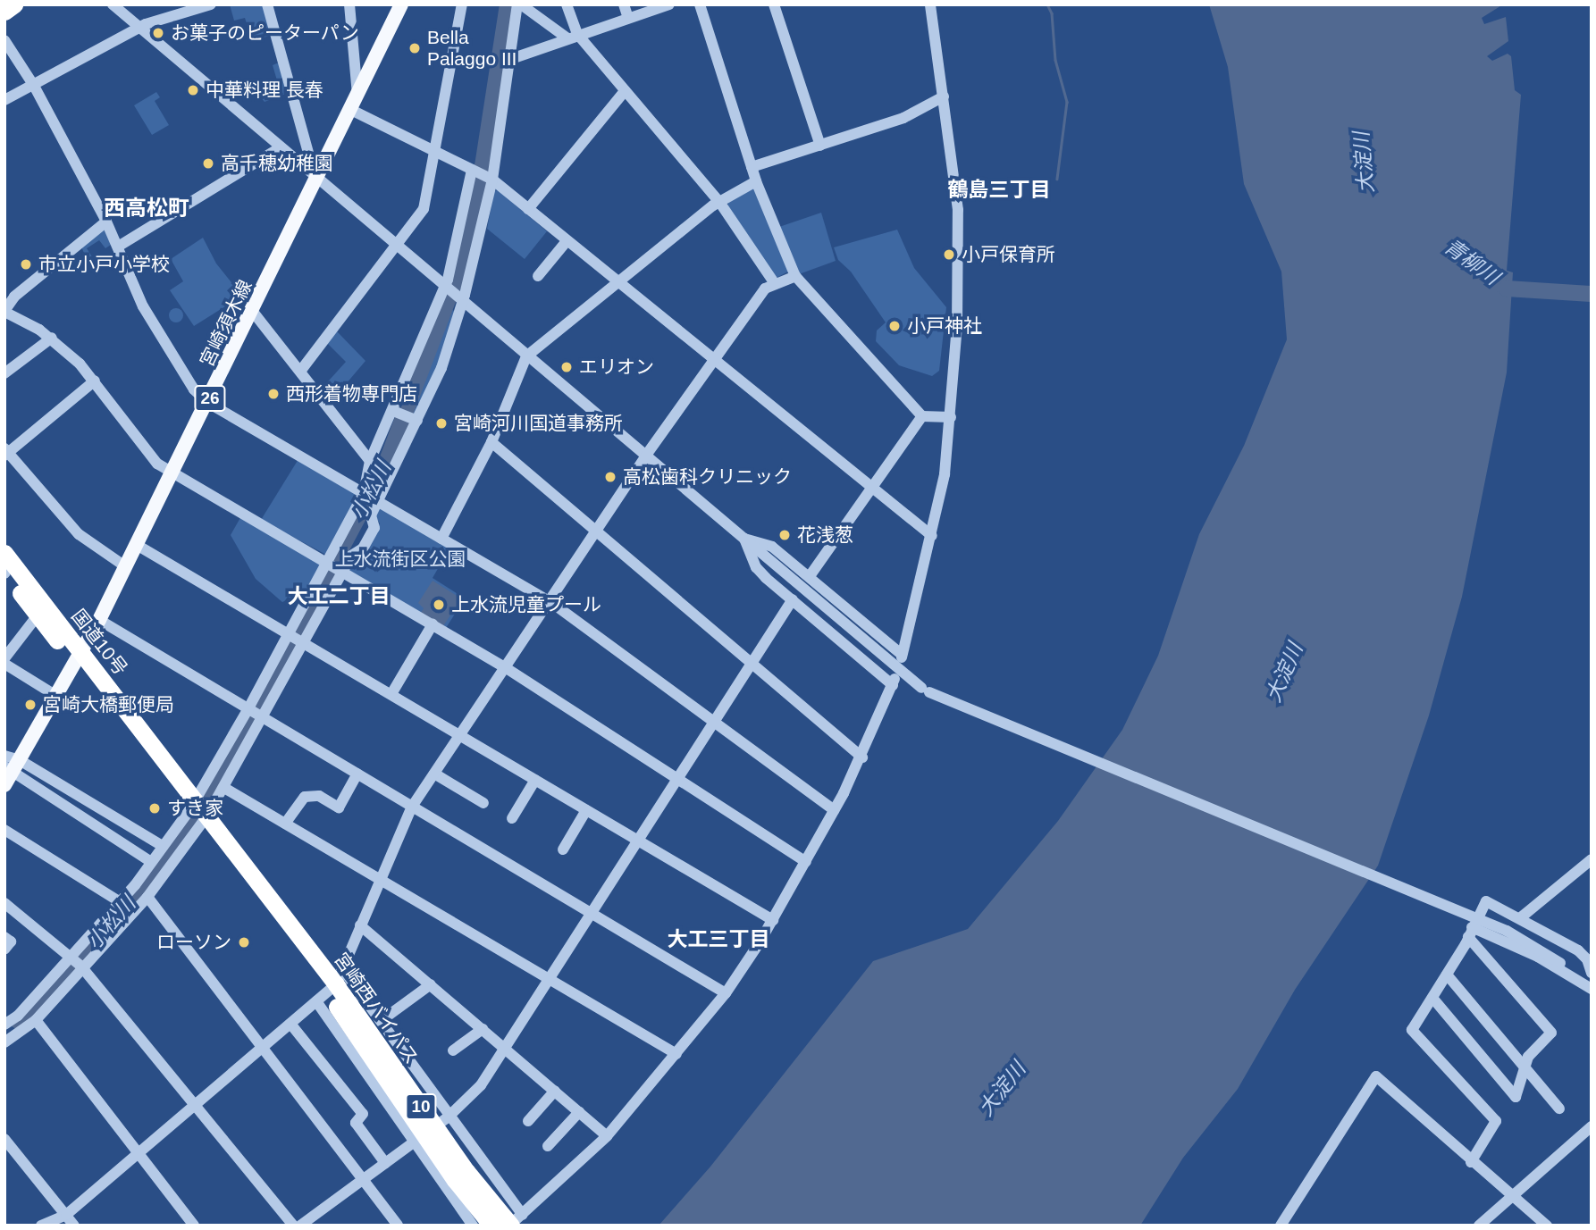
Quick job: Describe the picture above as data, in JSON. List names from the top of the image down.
{
  "streets": {
    "highway": ["国道10号", "宮崎西バイパス", "10"],
    "main road": ["宮崎須木線", "26"]
  },
  "crossings": [
    ["宮崎須木線", "国道10号"],
    ["国道10号", "宮崎西バイパス"]
  ],
  "districts": [
    "鶴島三丁目",
    "西高松町",
    "大工二丁目",
    "大工三丁目"
  ],
  "water": ["大淀川", "青柳川", "小松川"],
  "parks": ["上水流街区公園"],
  "places": [
    "お菓子のピーターパン",
    "Bella Palaggo III",
    "中華料理 長春",
    "高千穂幼稚園",
    "小戸保育所",
    "市立小戸小学校",
    "小戸神社",
    "エリオン",
    "西形着物専門店",
    "宮崎河川国道事務所",
    "高松歯科クリニック",
    "花浅葱",
    "上水流児童プール",
    "宮崎大橋郵便局",
    "すき家",
    "ローソン"
  ]
}
